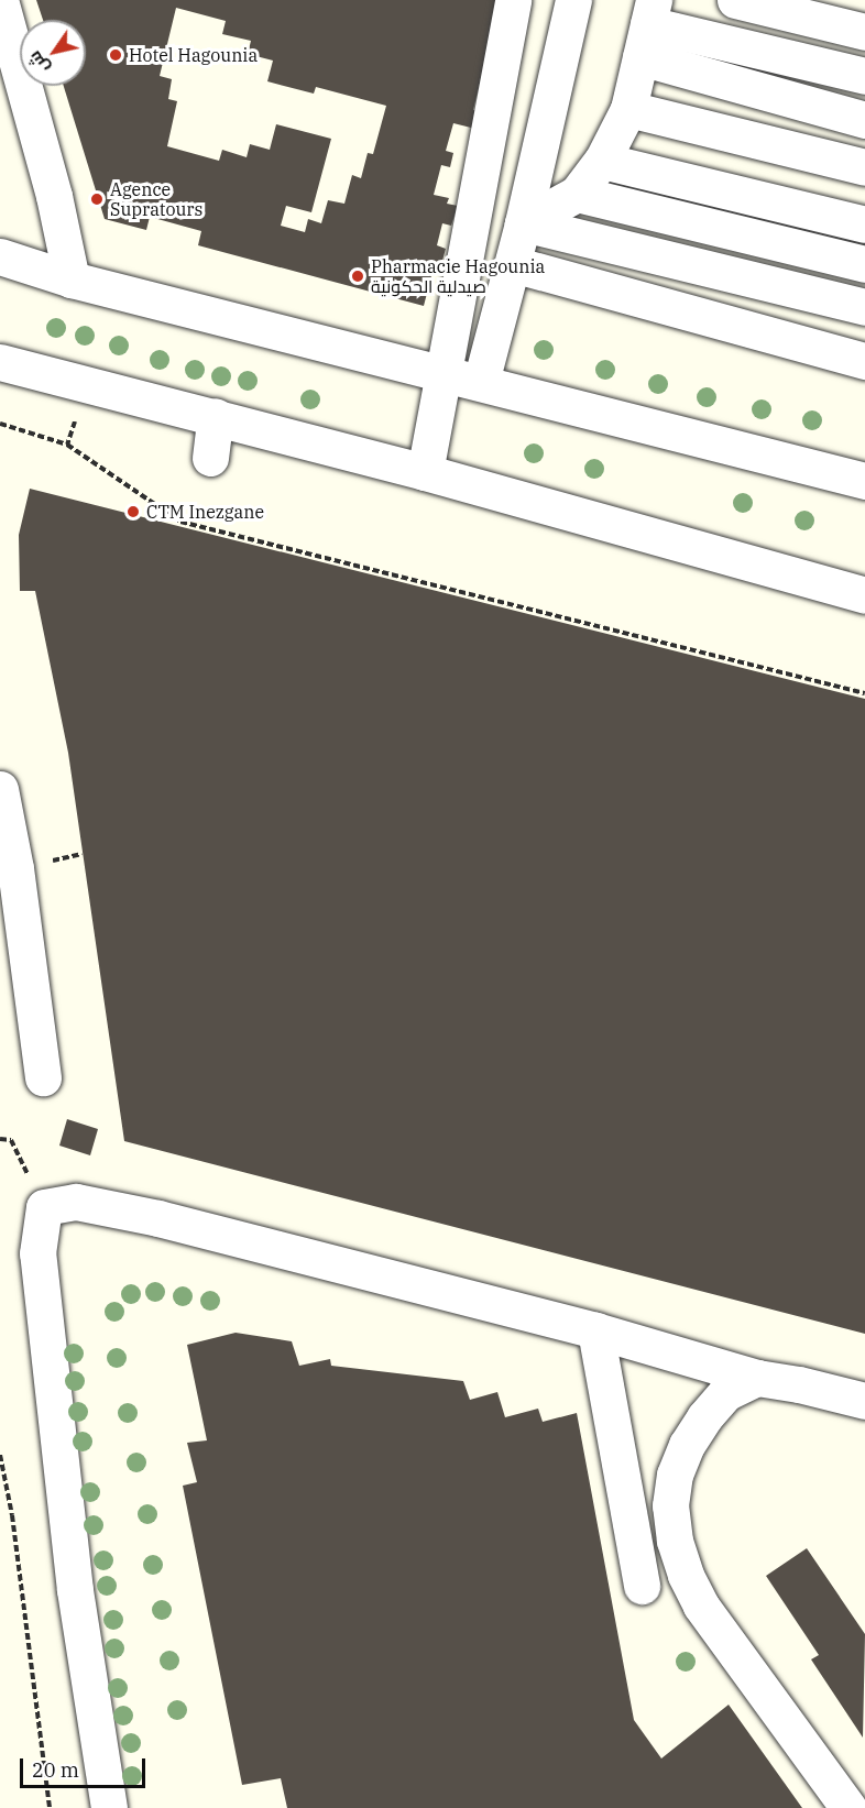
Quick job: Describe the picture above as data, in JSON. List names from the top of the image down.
{
  "places": [
    "Hotel Hagounia",
    "Agence Supratours",
    "Pharmacie Hagounia صيدلية الحكونية",
    "CTM Inezgane"
  ],
  "scale_bar": "20 m",
  "north": "bottom left"
}
